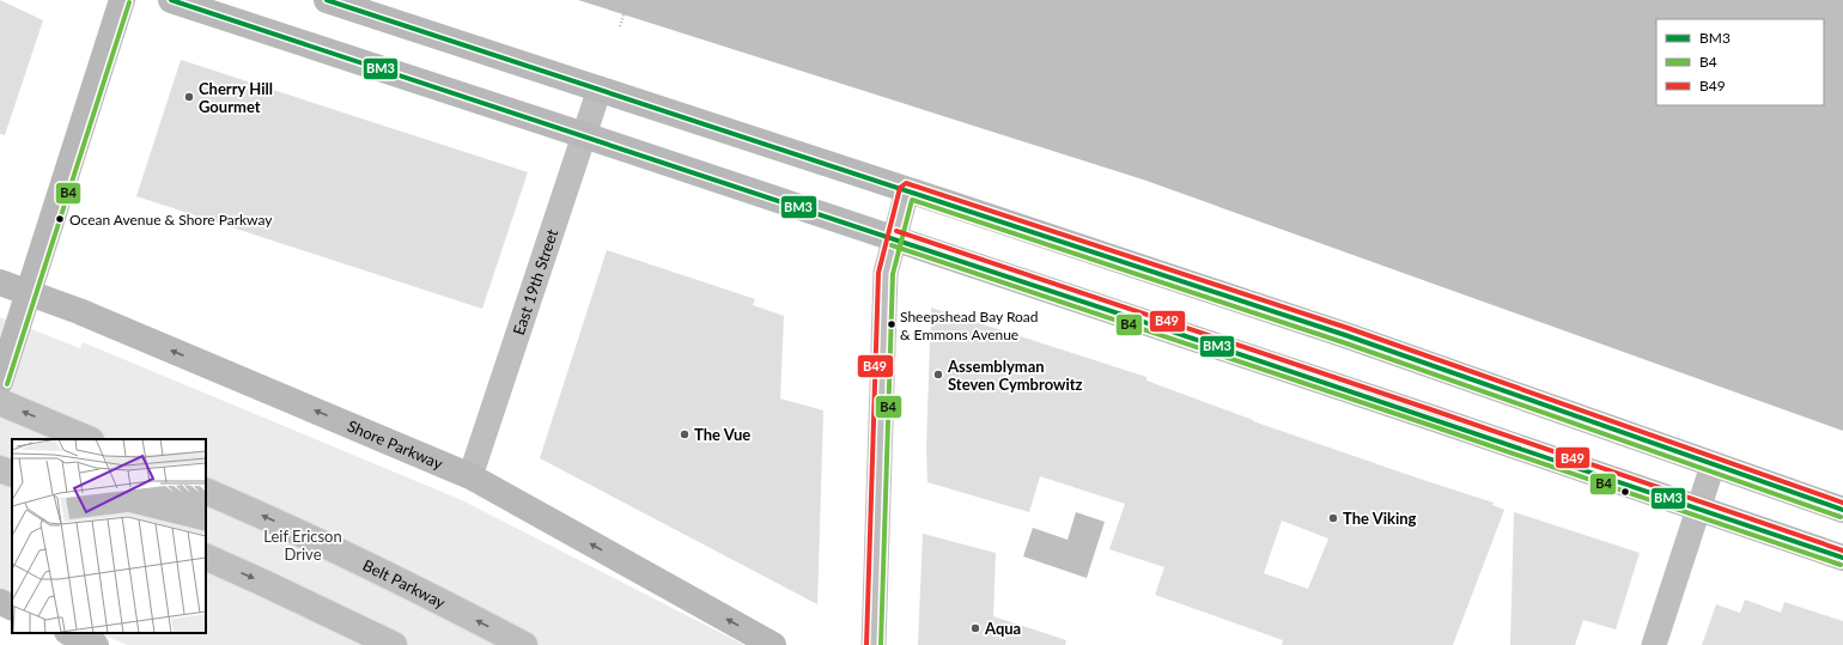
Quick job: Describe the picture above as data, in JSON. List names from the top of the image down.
{
  "streets": {
    "highway": ["Belt Parkway"],
    "main road": ["Shore Parkway"],
    "street": ["East 19th Street"]
  },
  "crossings": [
    ["East 19th Street", "Shore Parkway"]
  ],
  "one_way": ["Shore Parkway"],
  "parks": ["Leif Ericson Drive"],
  "places": [
    "Cherry Hill Gourmet",
    "Ocean Avenue & Shore Parkway",
    "Sheepshead Bay Road & Emmons Avenue",
    "Assemblyman Steven Cymbrowitz",
    "The Vue",
    "The Viking",
    "Aqua"
  ],
  "lines": ["transit line BM3", "transit line B4", "transit line B49"],
  "legend": ["BM3", "B4", "B49"]
}
